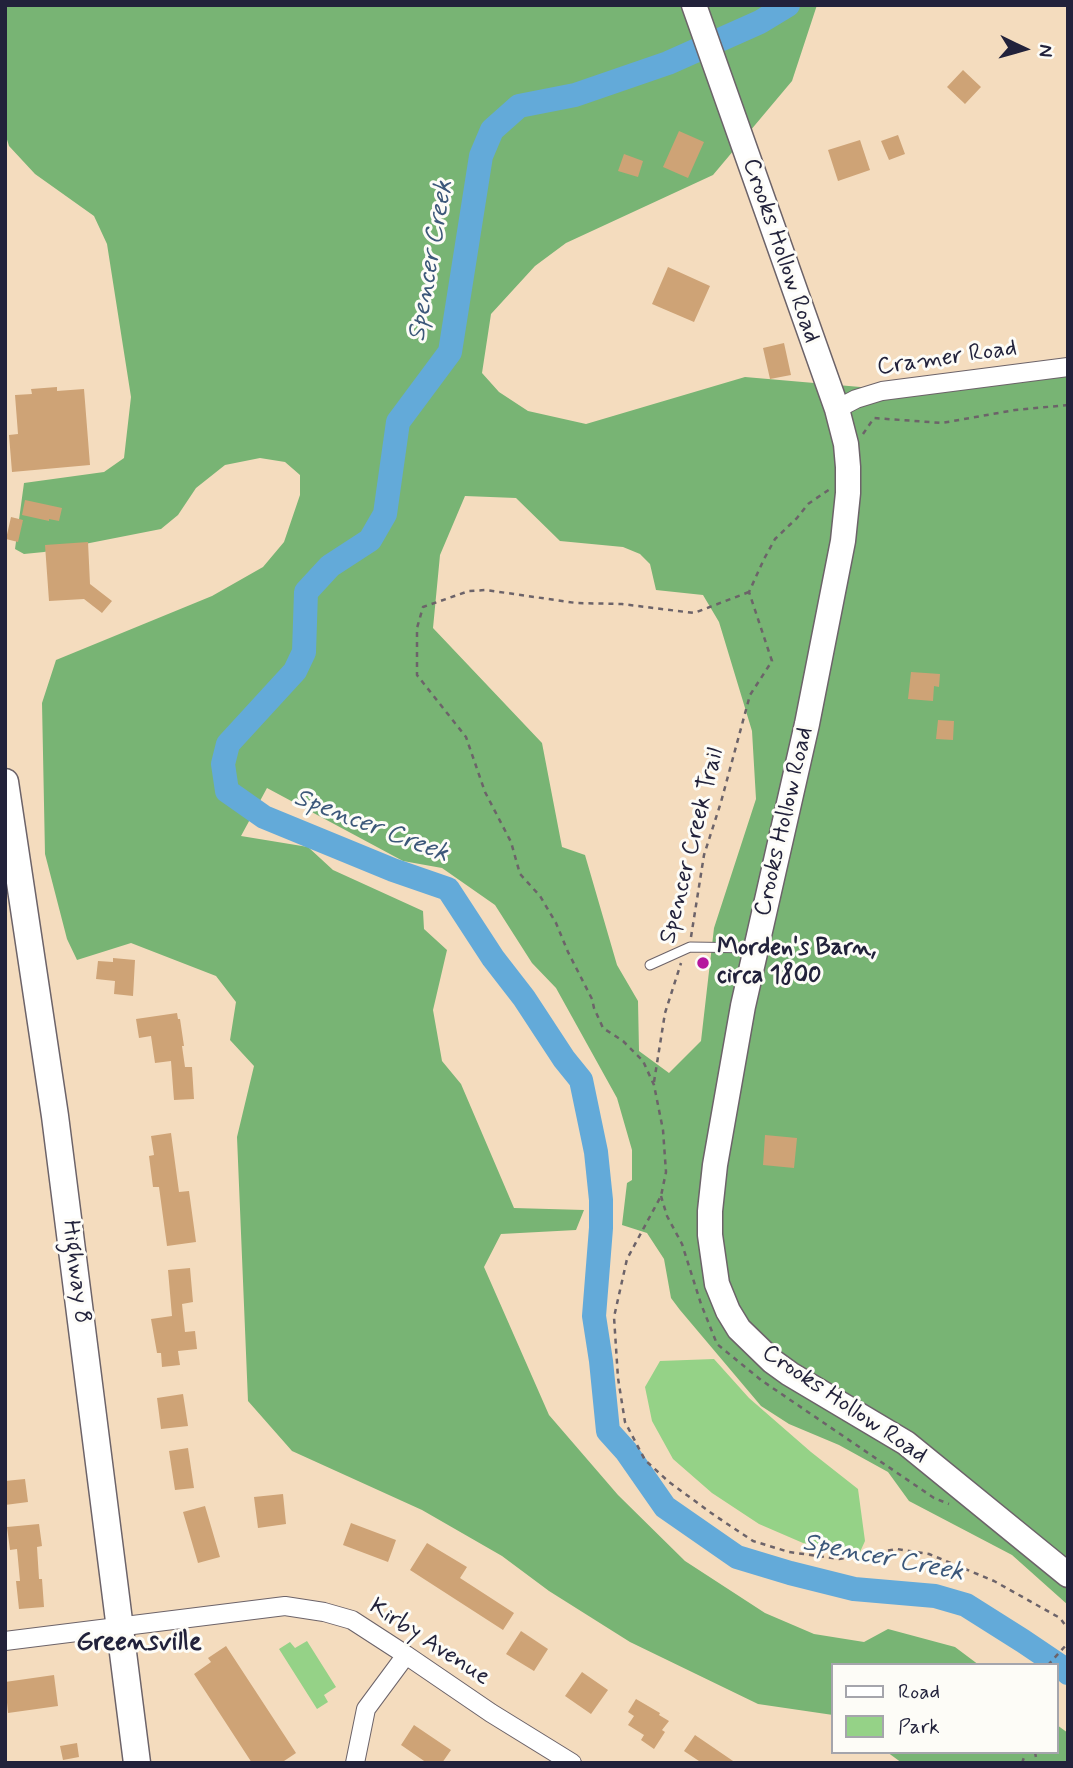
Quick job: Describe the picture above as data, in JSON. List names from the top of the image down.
{
  "streets": {
    "main road": ["Highway 8"],
    "street": ["Crooks Hollow Road", "Cramer Road", "Kirby Avenue"],
    "path": ["Spencer Creek Trail"]
  },
  "crossings": [
    ["Crooks Hollow Road", "Cramer Road"],
    ["Highway 8", "Kirby Avenue"]
  ],
  "districts": ["Greensville"],
  "water": ["Spencer Creek"],
  "places": ["Morden's Barn, circa 1800"],
  "legend": ["Road", "Park"],
  "north": "right"
}
